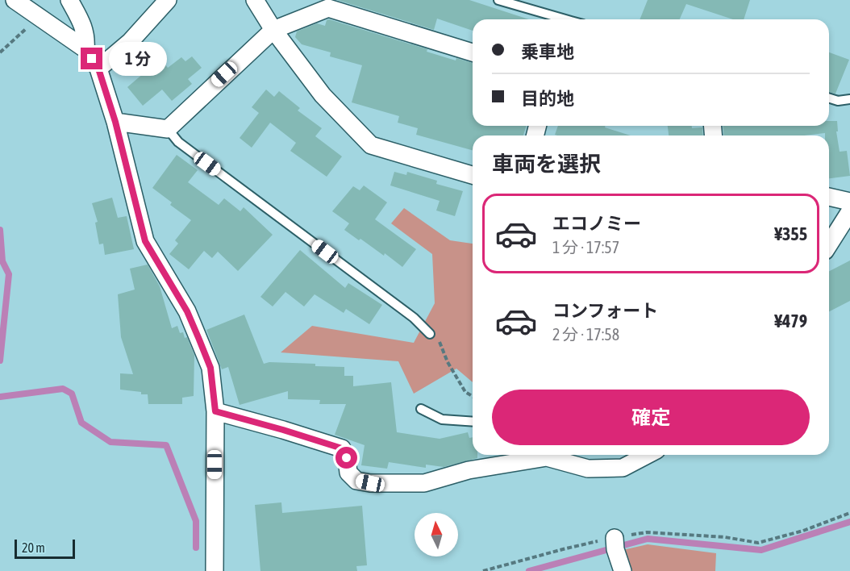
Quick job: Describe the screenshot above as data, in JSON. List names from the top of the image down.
{
  "scale_bar": "20 m",
  "north": "top",
  "page": {
    "banner": ["乗車地", "目的地"],
    "bubble": "1 分",
    "heading": "車両を選択",
    "list": [
      {
        "name": "エコノミー",
        "note": "1 分 · 17:57",
        "value": "¥355"
      },
      {
        "name": "コンフォート",
        "note": "2 分 · 17:58",
        "value": "¥479"
      }
    ],
    "buttons": "確定",
    "scale": "20 m"
  }
}
